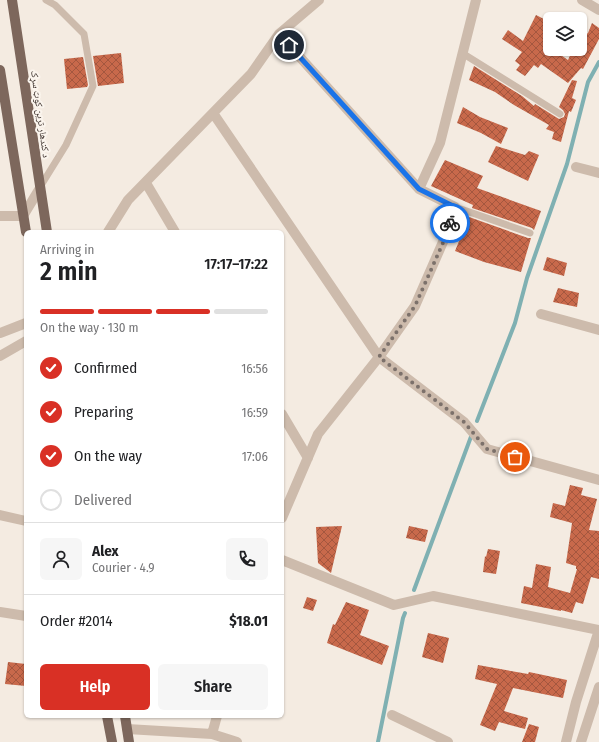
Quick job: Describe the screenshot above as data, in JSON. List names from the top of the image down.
{
  "streets": {
    "main road": ["د کندهار ترين کوټ سړک"]
  },
  "page": {
    "heading": ["2 min", "Arriving in", "17:17–17:22"],
    "panel": [
      "Alex",
      "Courier · 4.9",
      "Order #2014",
      "$18.01"
    ],
    "bar": "On the way · 130 m",
    "list": [
      ["Confirmed", "16:56"],
      ["Preparing", "16:59"],
      ["On the way", "17:06"],
      "Delivered"
    ],
    "buttons": ["Help", "Share"]
  }
}
